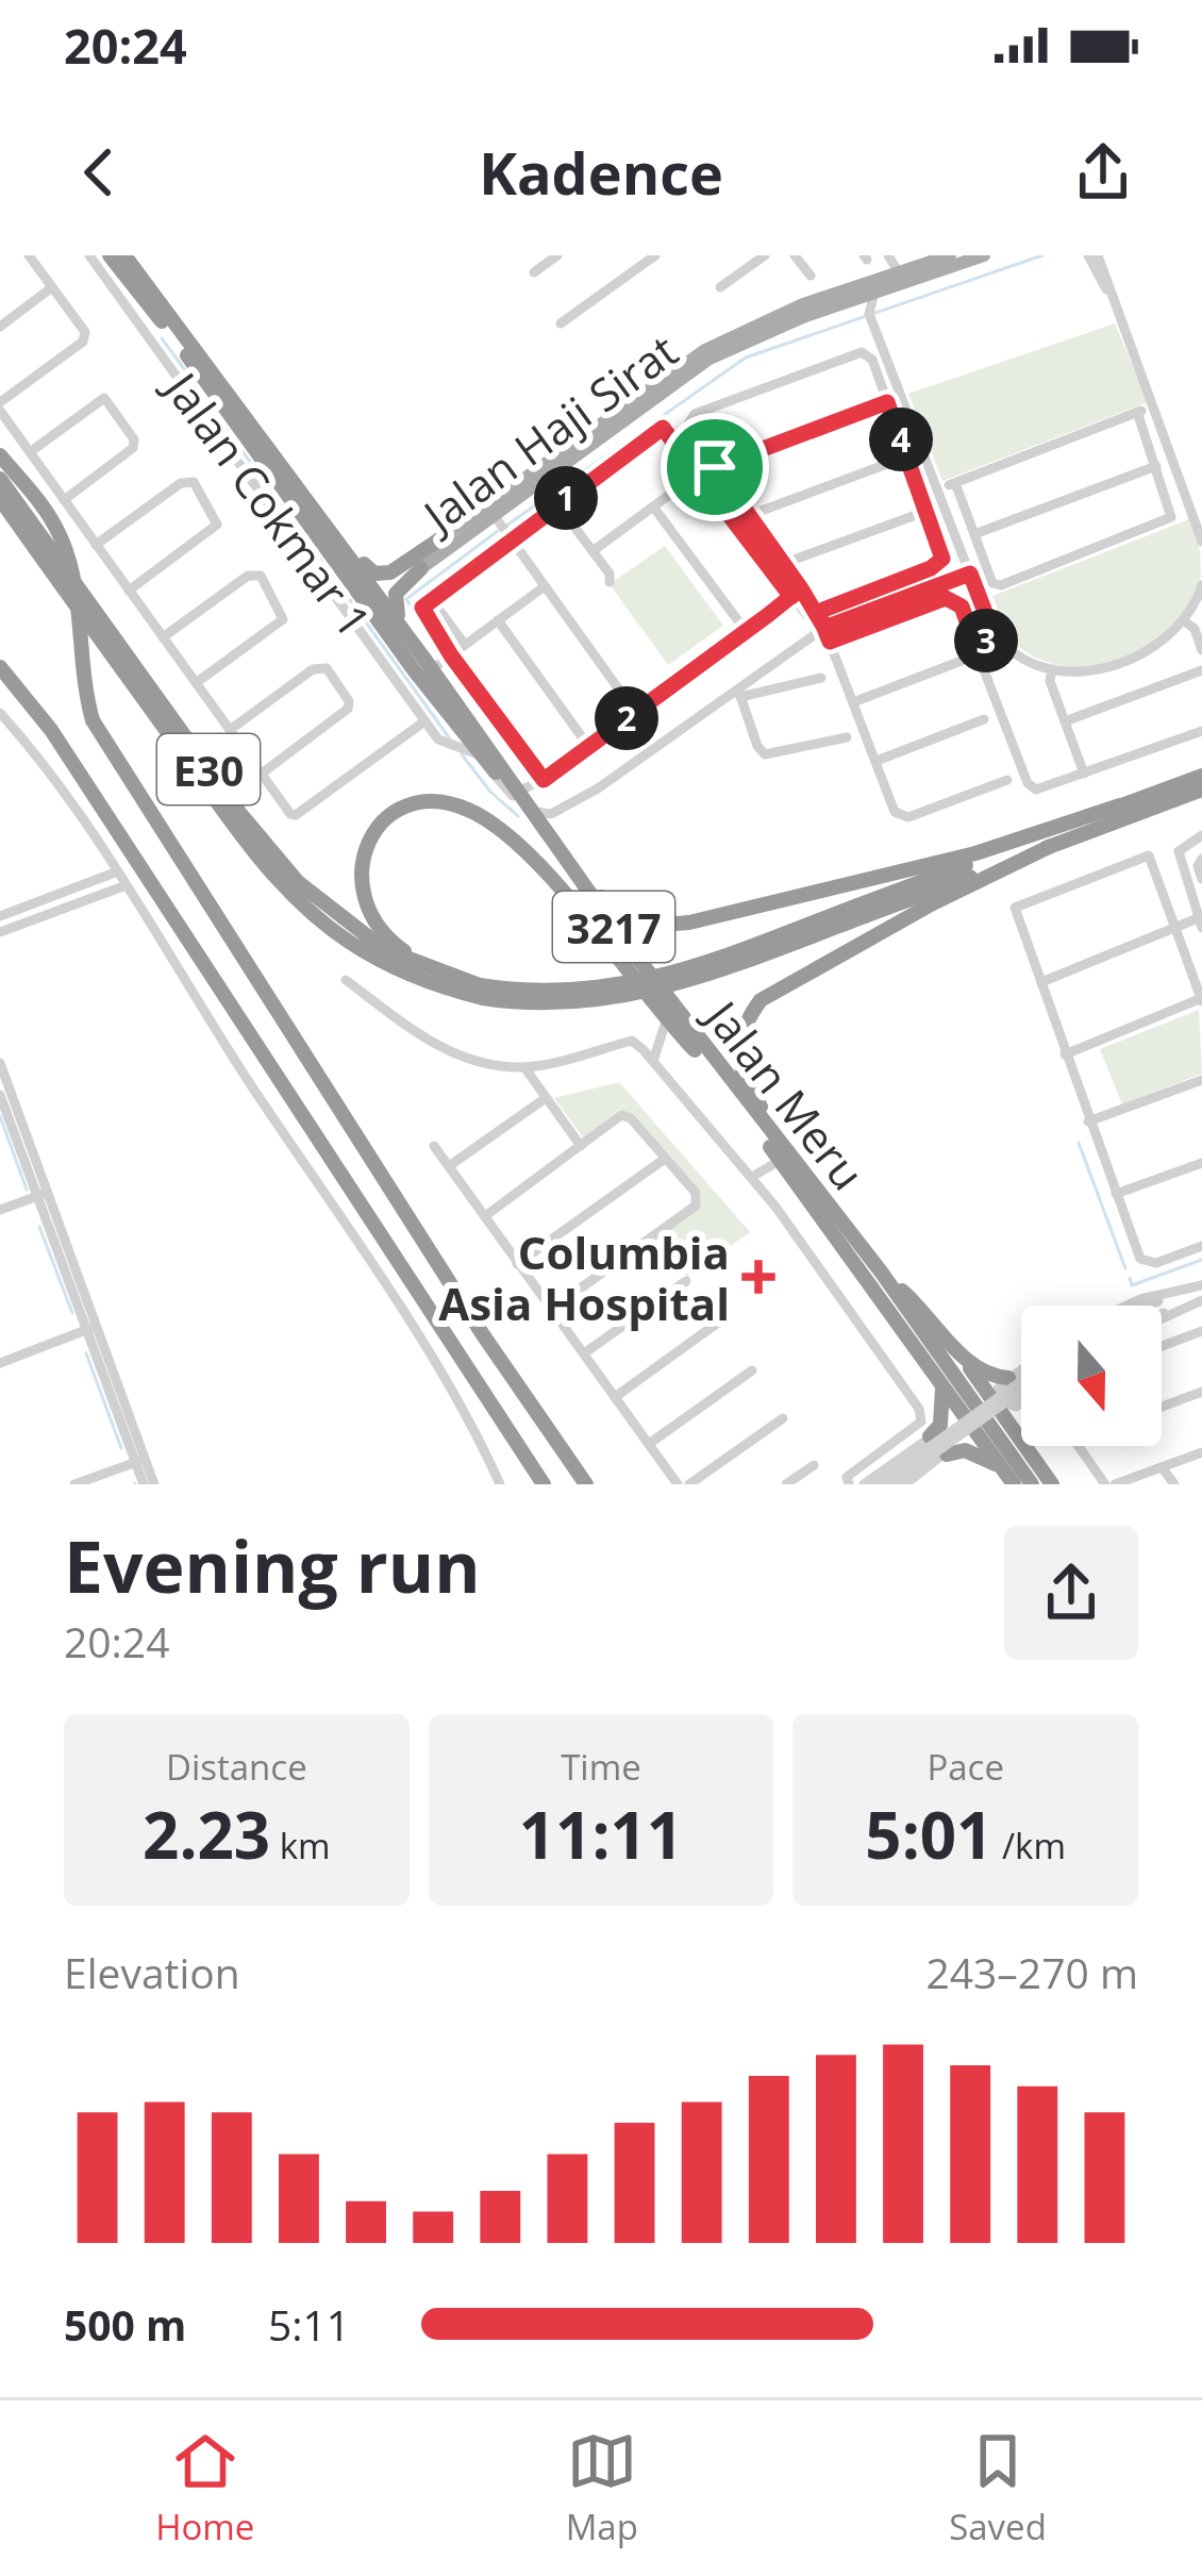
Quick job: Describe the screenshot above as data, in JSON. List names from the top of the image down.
{
  "streets": {
    "highway": ["E30", "3217", "Jalan Meru"],
    "main road": ["Jalan Haji Sirat"],
    "street": ["Jalan Cokmar 1"]
  },
  "crossings": [
    ["Jalan Haji Sirat", "Jalan Meru"],
    ["Jalan Cokmar 1", "Jalan Meru"]
  ],
  "places": {
    "health": ["Columbia Asia Hospital"]
  },
  "north": "bottom",
  "page": {
    "status": "20:24",
    "header": "Kadence",
    "pins": [
      "4",
      "1",
      "3",
      "2"
    ],
    "heading": ["Evening run", "20:24"],
    "stats": [
      ["Distance", "2.23 km"],
      ["Time", "11:11"],
      ["Pace", "5:01 /km"]
    ],
    "chart": ["Elevation", "243–270 m"],
    "list": [
      {
        "name": "500 m",
        "note": "5:11"
      }
    ],
    "tabs": ["Home", "Map", "Saved"]
  }
}
